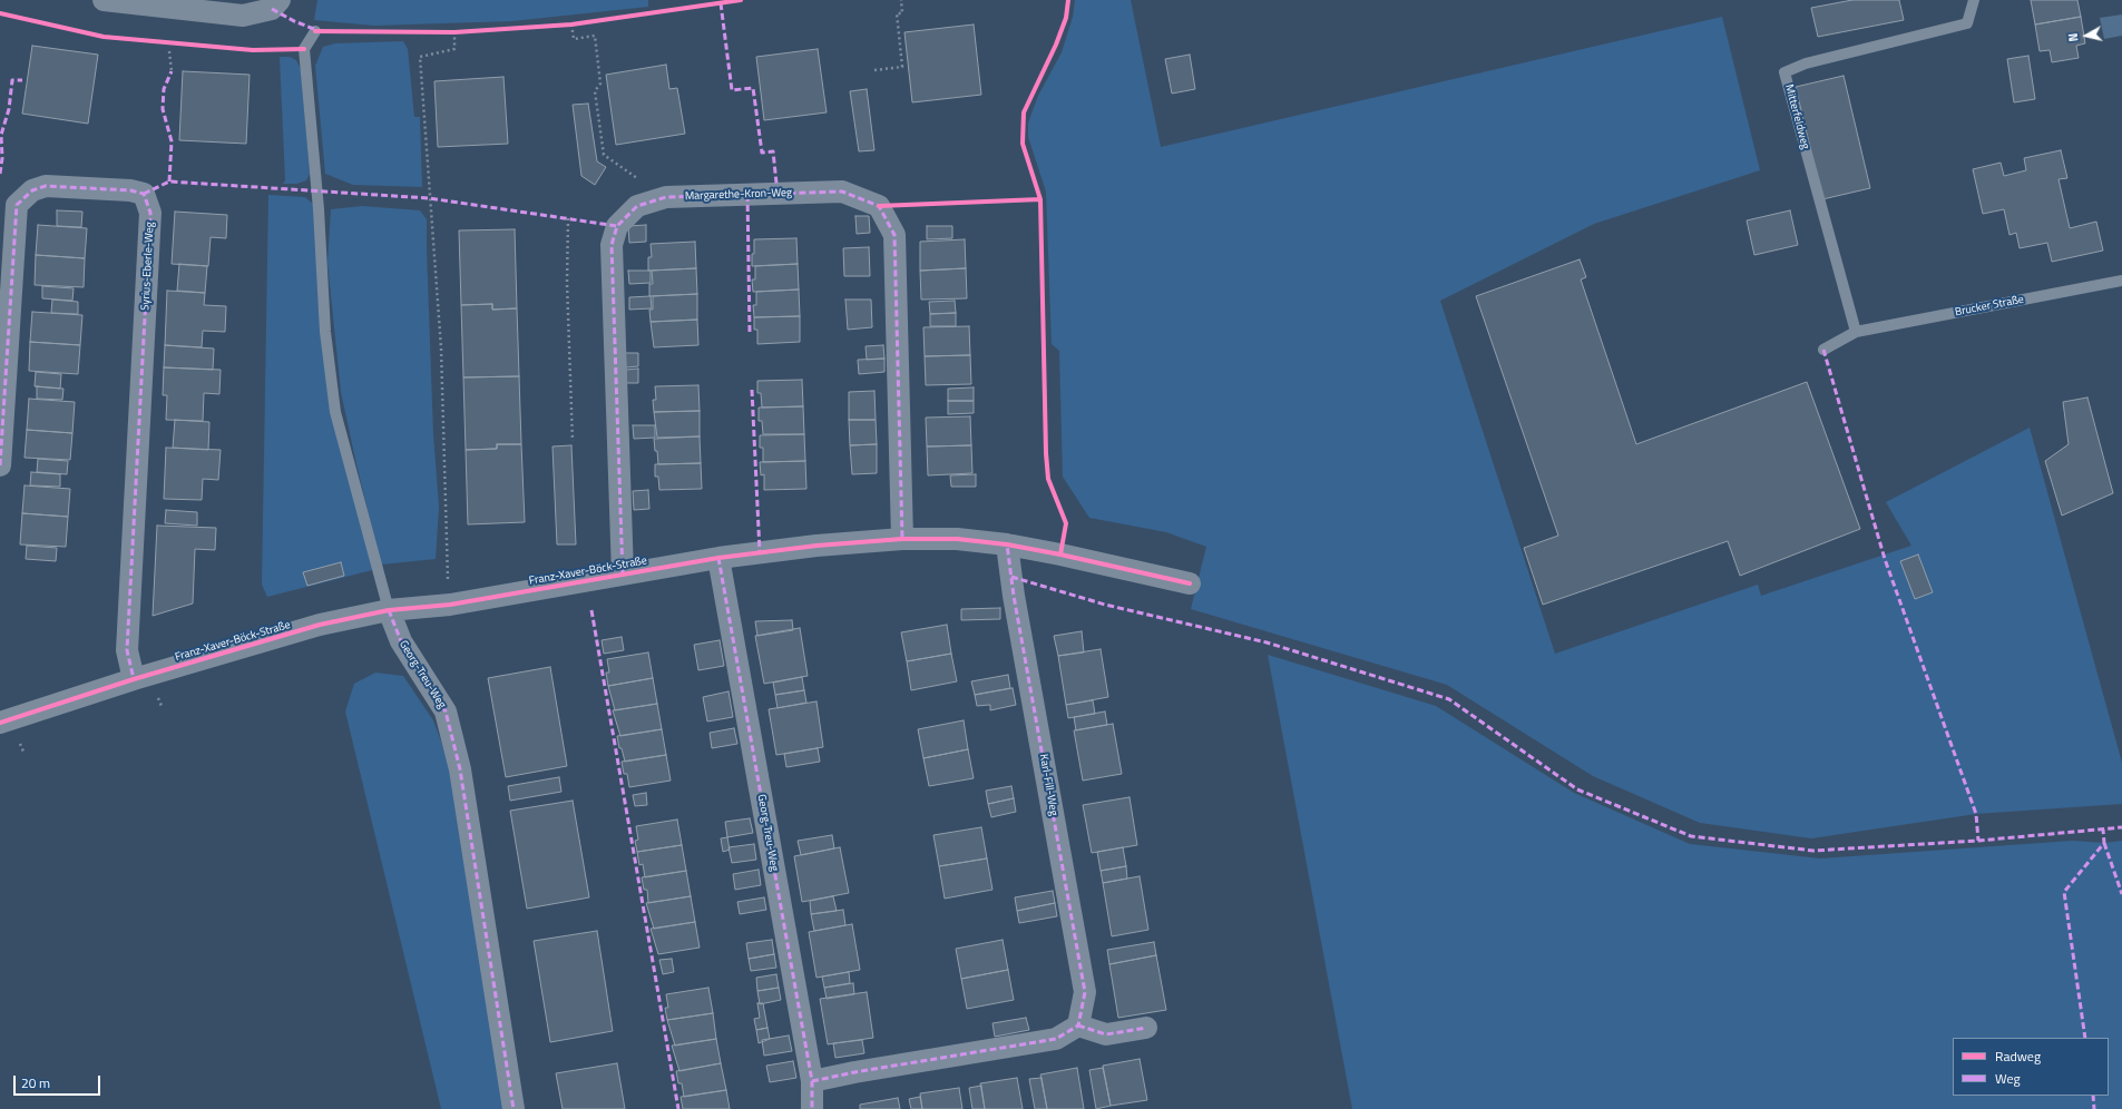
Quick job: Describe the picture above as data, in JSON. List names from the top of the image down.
{
  "streets": {
    "street": [
      "Margarethe-Kron-Weg",
      "Syrius-Eberle-Weg",
      "Franz-Xaver-Böck-Straße",
      "Georg-Treu-Weg",
      "Karl-Fill-Weg"
    ],
    "lane": ["Mitterfeldweg", "Brucker Straße"]
  },
  "crossings": [
    ["Mitterfeldweg", "Brucker Straße"],
    ["Margarethe-Kron-Weg", "Franz-Xaver-Böck-Straße"],
    ["Syrius-Eberle-Weg", "Franz-Xaver-Böck-Straße"],
    ["Franz-Xaver-Böck-Straße", "Georg-Treu-Weg"],
    ["Franz-Xaver-Böck-Straße", "Karl-Fill-Weg"]
  ],
  "legend": ["Radweg", "Weg"],
  "scale_bar": "20 m",
  "north": "left"
}
